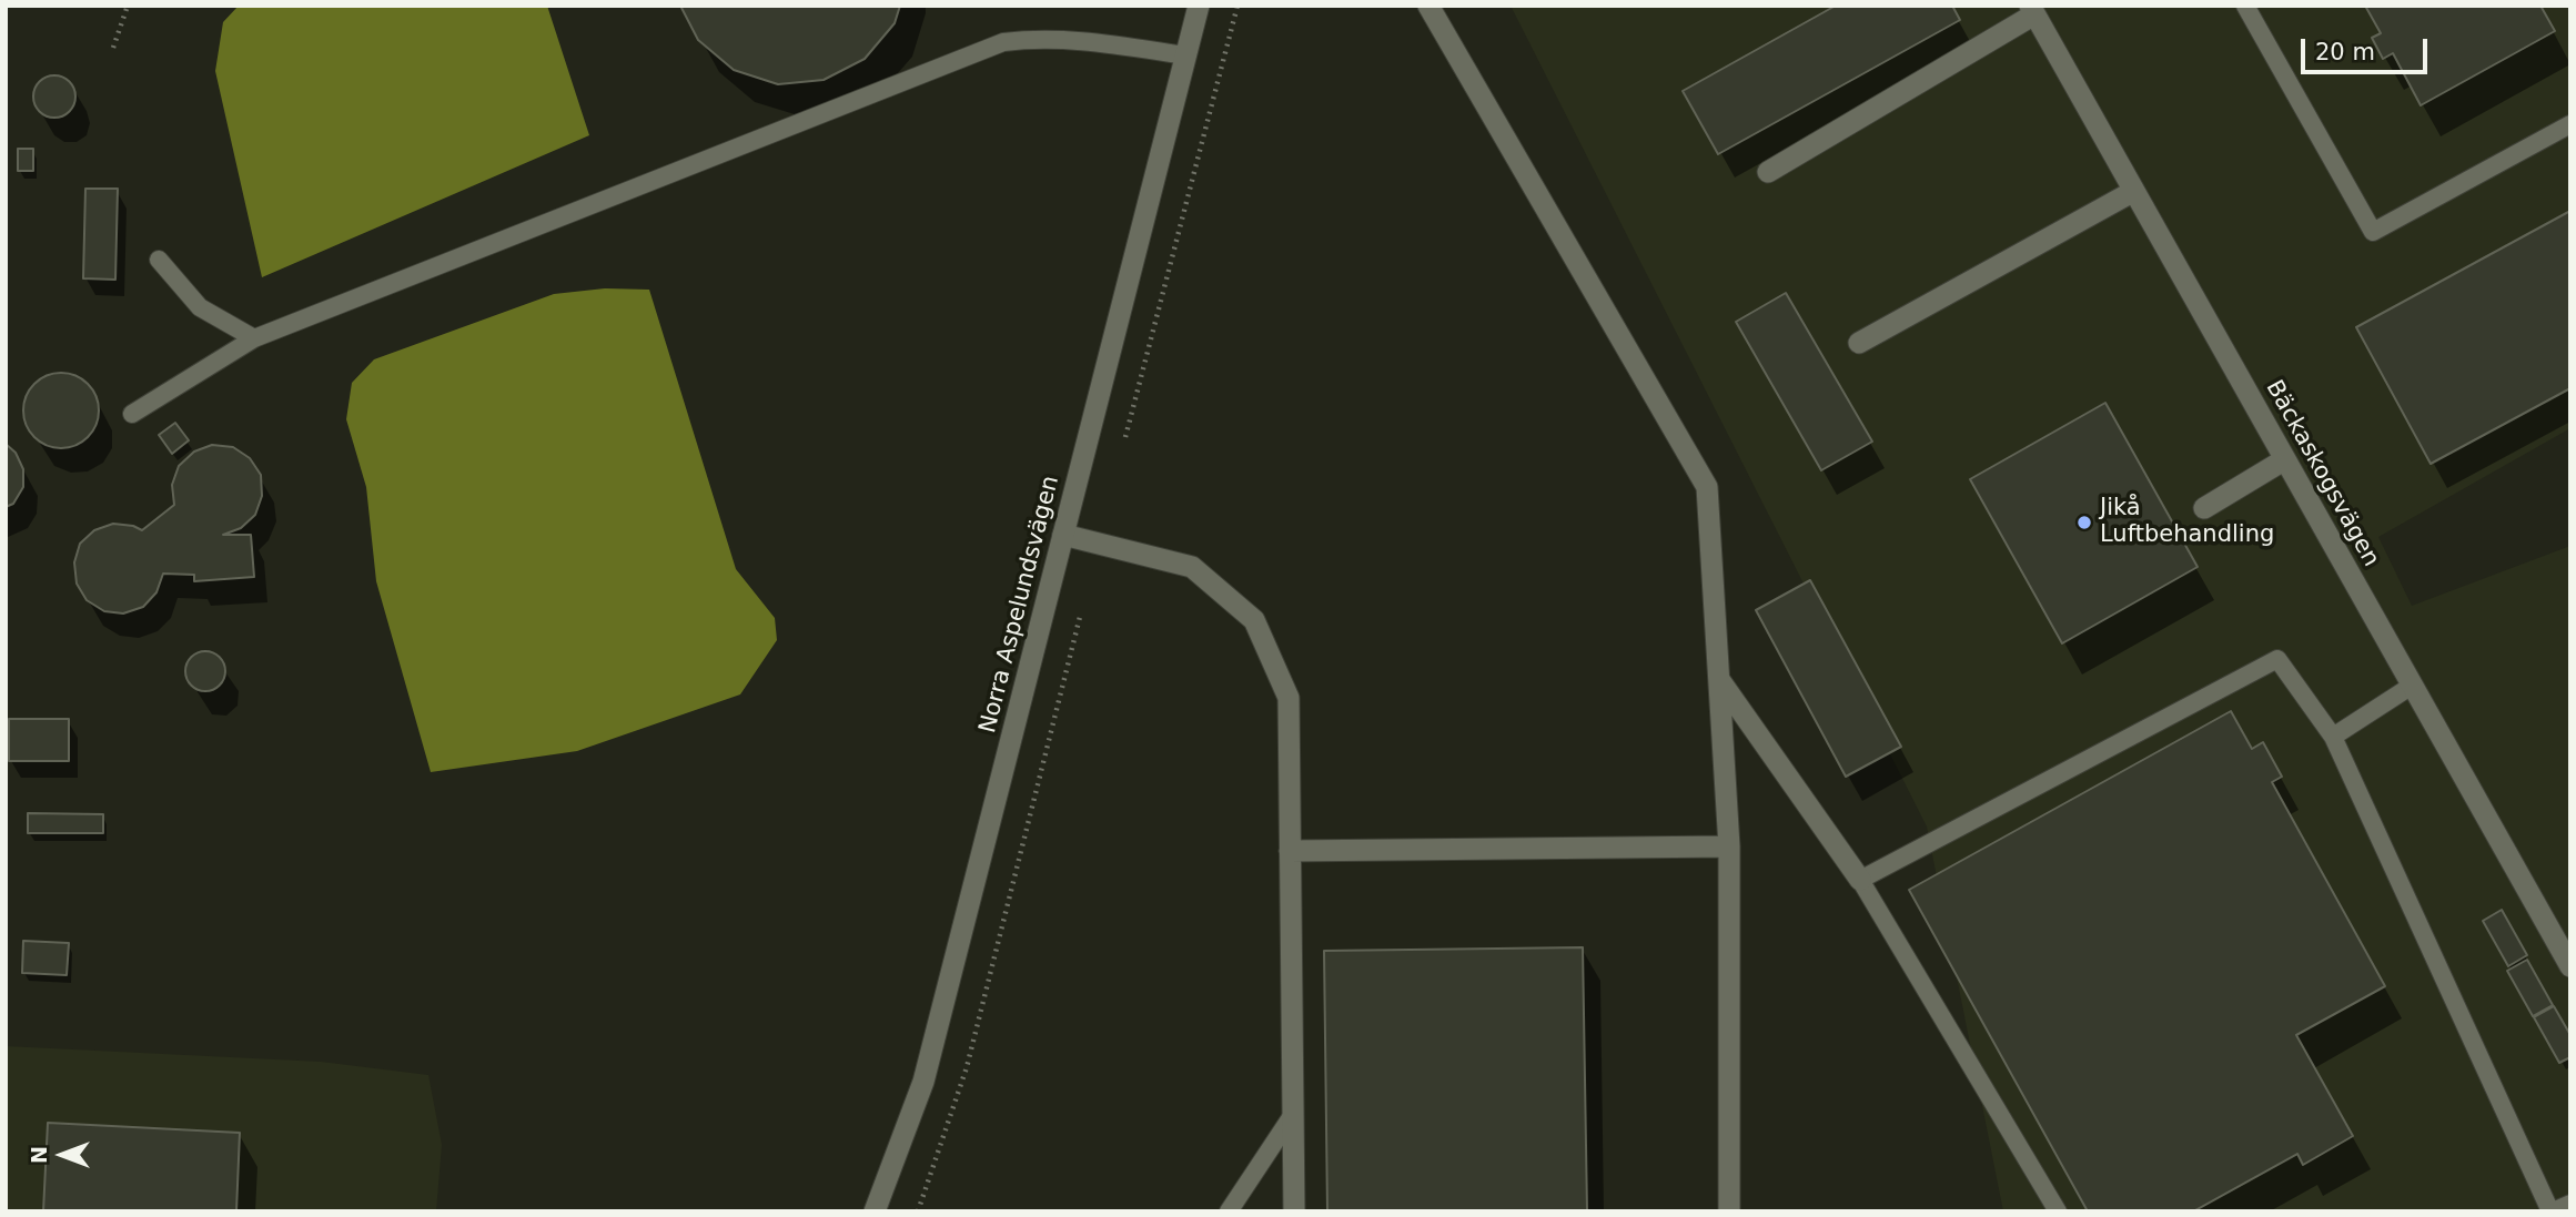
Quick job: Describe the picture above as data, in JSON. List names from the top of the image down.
{
  "streets": {
    "street": ["Bäckaskogsvägen", "Norra Aspelundsvägen"]
  },
  "places": ["Jikå Luftbehandling"],
  "scale_bar": "20 m",
  "north": "left"
}
